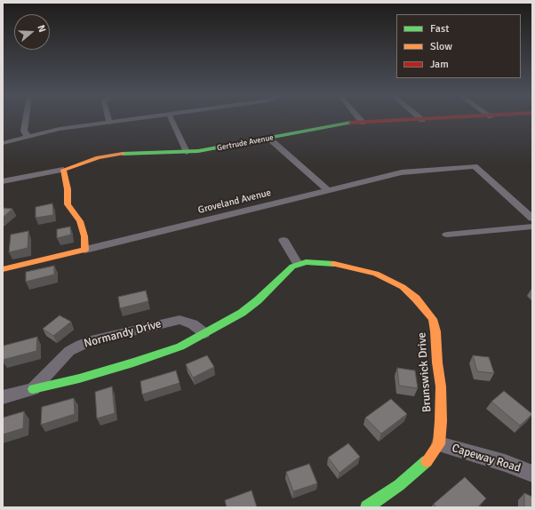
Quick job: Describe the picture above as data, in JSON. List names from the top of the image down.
{
  "streets": {
    "street": [
      "Gertrude Avenue",
      "Groveland Avenue",
      "Normandy Drive",
      "Brunswick Drive",
      "Capeway Road"
    ]
  },
  "crossings": [
    ["Brunswick Drive", "Capeway Road"]
  ],
  "legend": ["Fast", "Slow", "Jam"],
  "north": "right"
}
